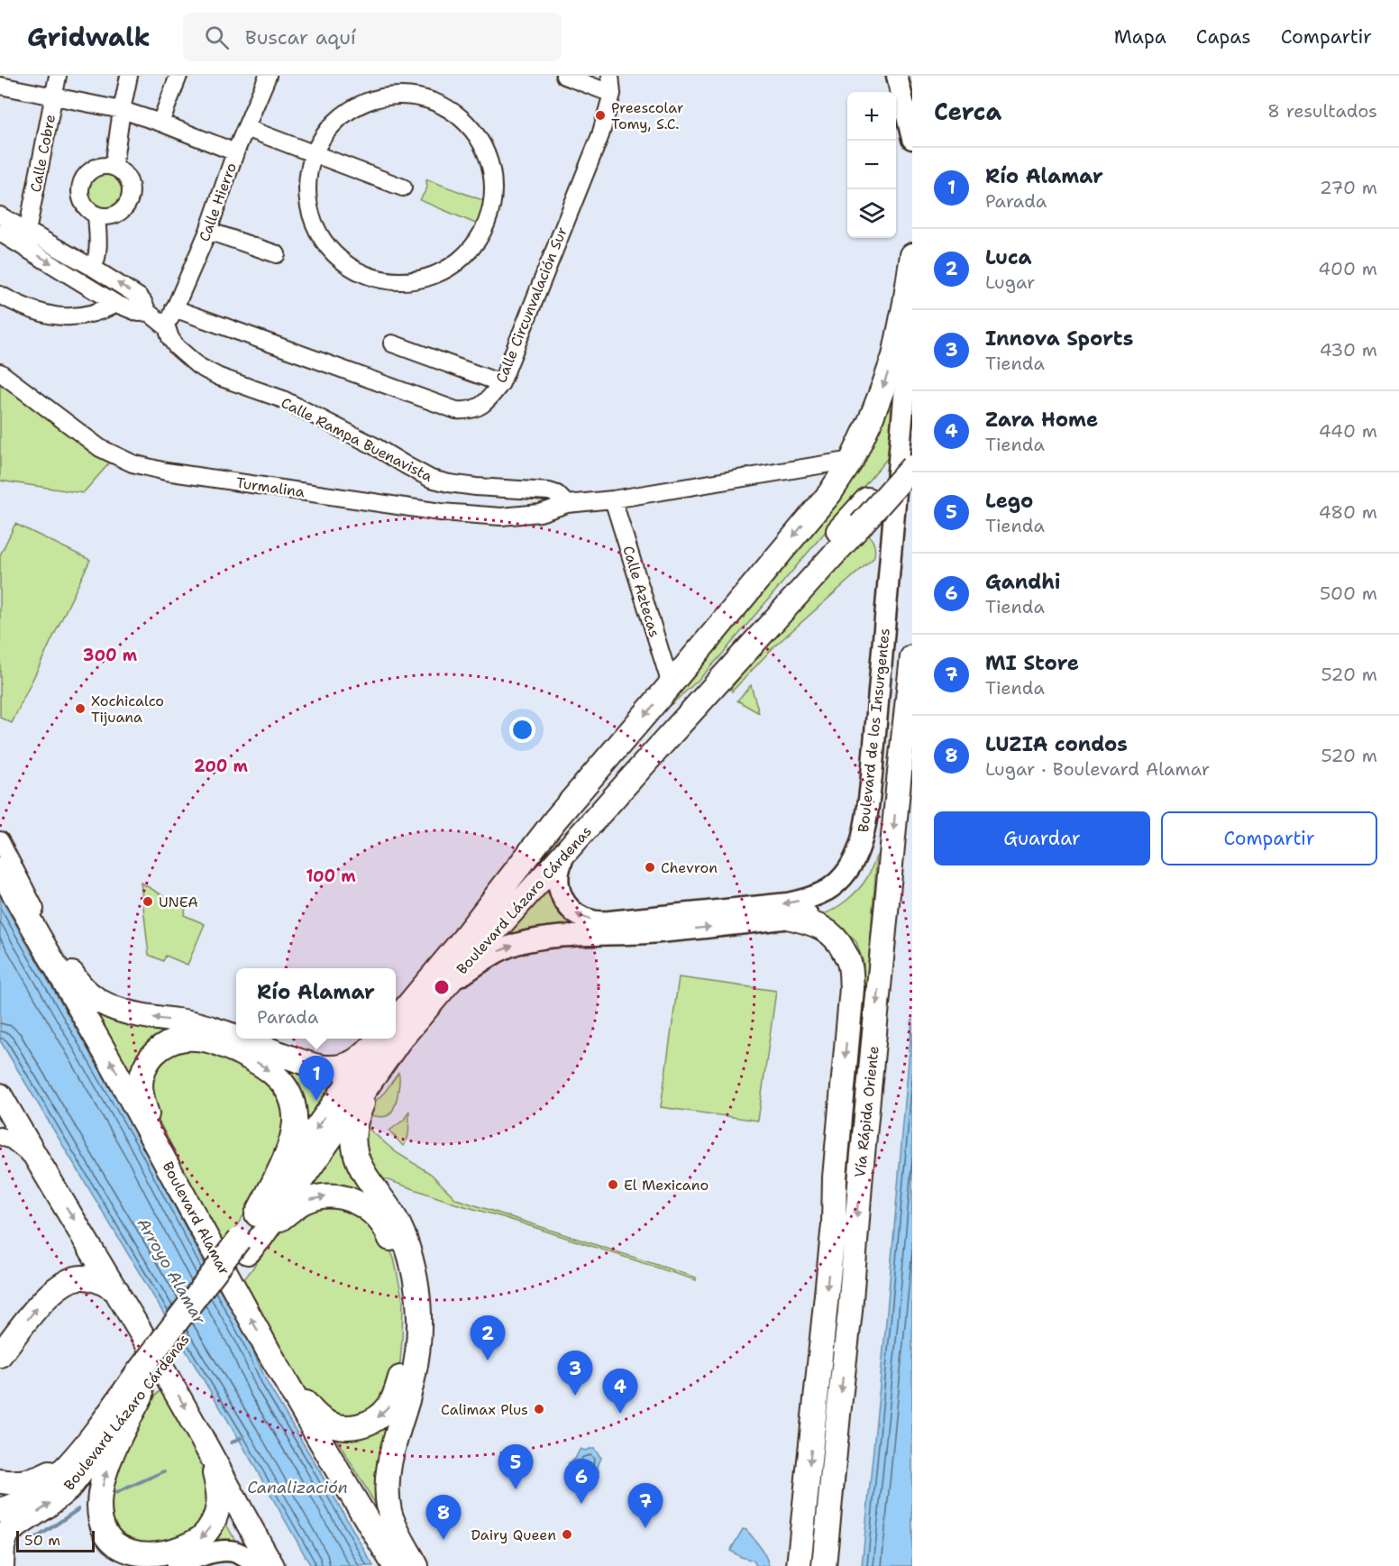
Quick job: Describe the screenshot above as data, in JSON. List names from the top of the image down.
{
  "streets": {
    "highway": ["Boulevard Lázaro Cárdenas", "Vía Rápida Oriente", "Boulevard Alamar"],
    "main road": ["Boulevard de los Insurgentes"],
    "street": [
      "Calle Cobre",
      "Calle Hierro",
      "Calle Circunvalación Sur",
      "Calle Rampa Buenavista",
      "Turmalina",
      "Calle Aztecas"
    ]
  },
  "crossings": [
    ["Calle Hierro", "Calle Circunvalación Sur"],
    ["Calle Hierro", "Calle Rampa Buenavista"],
    ["Calle Rampa Buenavista", "Turmalina"],
    ["Turmalina", "Calle Aztecas"],
    ["Boulevard de los Insurgentes", "Boulevard Lázaro Cárdenas"]
  ],
  "water": ["Arroyo Alamar", "Canalización"],
  "places": [
    "Preescolar Tomy, S.C.",
    "Xochicalco Tijuana",
    "Chevron",
    "UNEA",
    "El Mexicano",
    "Calimax Plus",
    "Dairy Queen"
  ],
  "scale_bar": "50 m",
  "page": {
    "header": "Gridwalk",
    "search": "Buscar aquí",
    "nav": ["Mapa", "Capas", "Compartir"],
    "heading": ["Cerca", "8 resultados"],
    "map_buttons": ["+", "−"],
    "list": [
      {
        "mark": "1",
        "name": "Río Alamar",
        "note": "Parada",
        "value": "270 m"
      },
      {
        "mark": "2",
        "name": "Luca",
        "note": "Lugar",
        "value": "400 m"
      },
      {
        "mark": "3",
        "name": "Innova Sports",
        "note": "Tienda",
        "value": "430 m"
      },
      {
        "mark": "4",
        "name": "Zara Home",
        "note": "Tienda",
        "value": "440 m"
      },
      {
        "mark": "5",
        "name": "Lego",
        "note": "Tienda",
        "value": "480 m"
      },
      {
        "mark": "6",
        "name": "Gandhi",
        "note": "Tienda",
        "value": "500 m"
      },
      {
        "mark": "7",
        "name": "MI Store",
        "note": "Tienda",
        "value": "520 m"
      },
      {
        "mark": "8",
        "name": "LUZIA condos",
        "note": "Lugar · Boulevard Alamar",
        "value": "520 m"
      }
    ],
    "buttons": ["Guardar", "Compartir"],
    "popup": ["Río Alamar", "Parada"],
    "pins": [
      "1",
      "2",
      "3",
      "4",
      "5",
      "6",
      "7",
      "8"
    ],
    "scale": "50 m"
  },
  "rings": ["300 m", "200 m", "100 m"]
}
